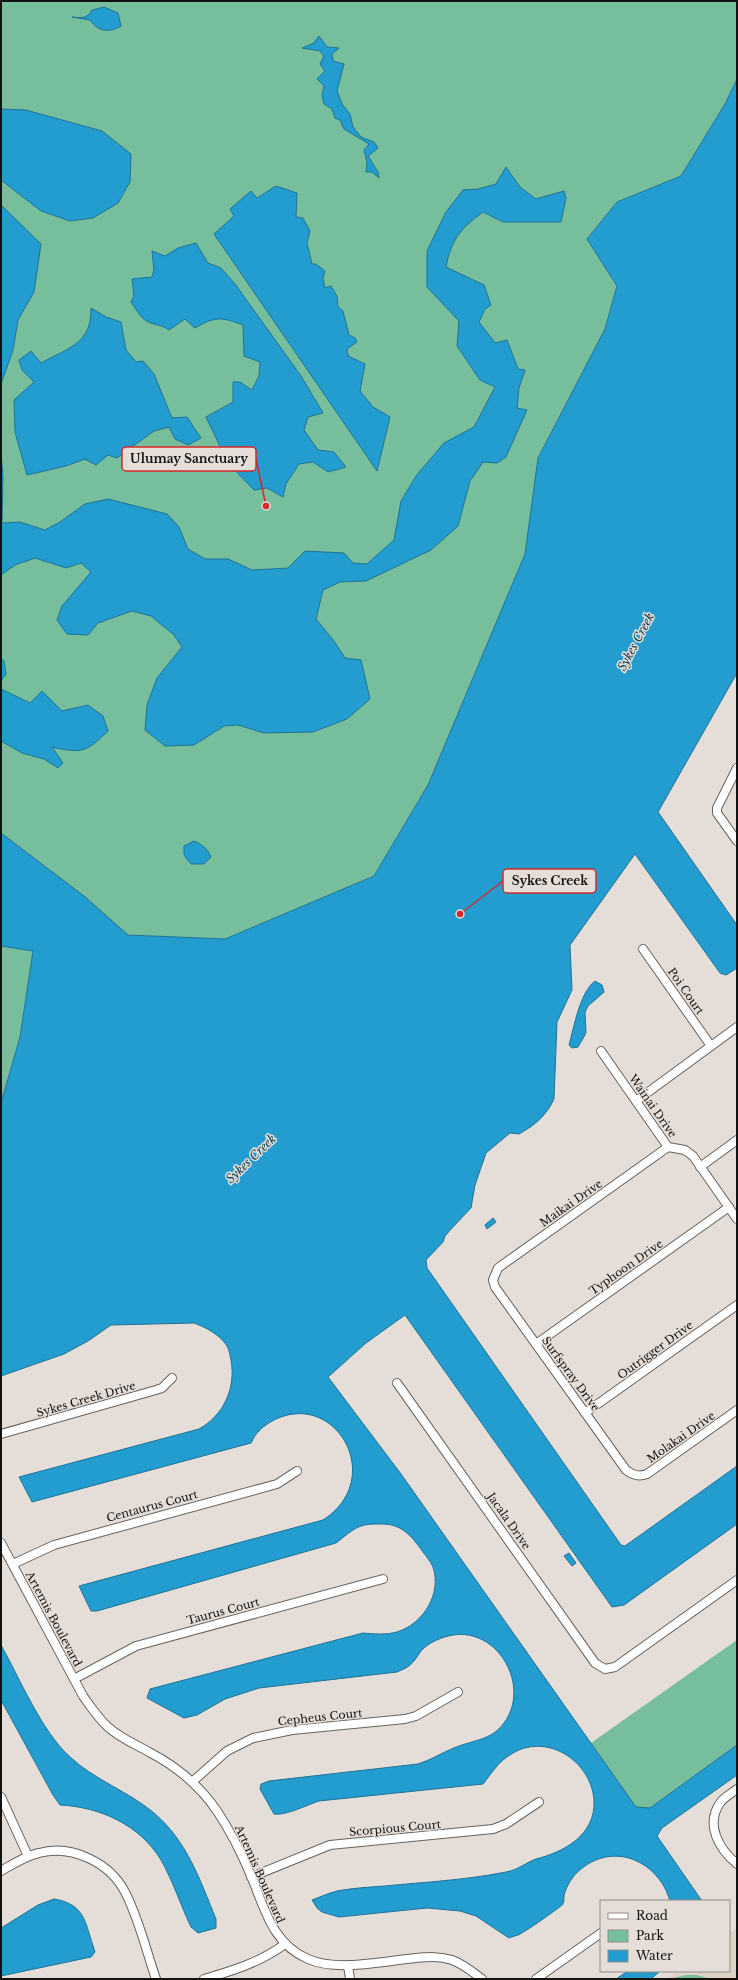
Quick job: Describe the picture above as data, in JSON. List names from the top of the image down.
{
  "streets": {
    "street": [
      "Poi Court",
      "Wainai Drive",
      "Maikai Drive",
      "Typhoon Drive",
      "Outrigger Drive",
      "Surfspray Drive",
      "Sykes Creek Drive",
      "Molakai Drive",
      "Centaurus Court",
      "Jacala Drive",
      "Taurus Court",
      "Artemis Boulevard",
      "Cepheus Court",
      "Scorpious Court"
    ]
  },
  "crossings": [
    ["Wainai Drive", "Maikai Drive"],
    ["Wainai Drive", "Typhoon Drive"],
    ["Maikai Drive", "Surfspray Drive"],
    ["Typhoon Drive", "Surfspray Drive"],
    ["Outrigger Drive", "Surfspray Drive"],
    ["Surfspray Drive", "Molakai Drive"],
    ["Centaurus Court", "Artemis Boulevard"],
    ["Taurus Court", "Artemis Boulevard"],
    ["Artemis Boulevard", "Cepheus Court"],
    ["Artemis Boulevard", "Scorpious Court"]
  ],
  "water": ["Sykes Creek"],
  "places": ["Ulumay Sanctuary", "Sykes Creek"],
  "legend": ["Road", "Park", "Water"]
}
